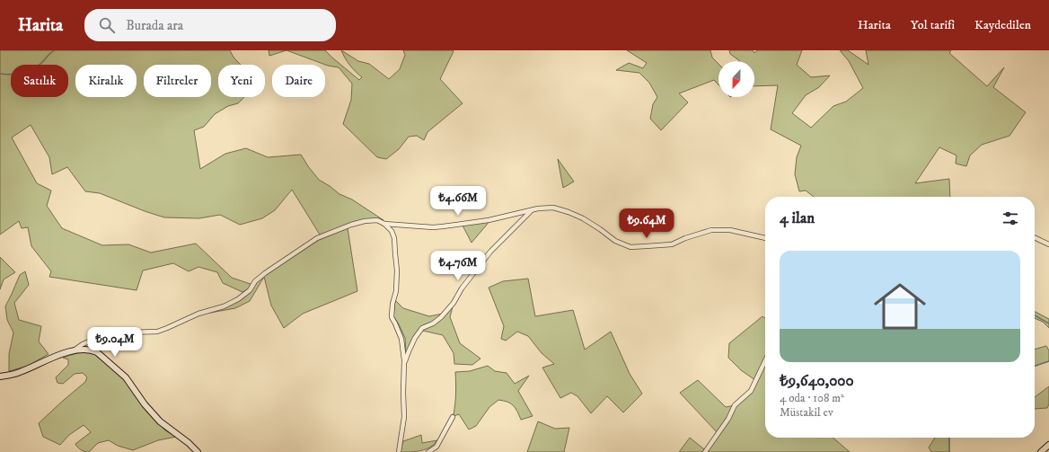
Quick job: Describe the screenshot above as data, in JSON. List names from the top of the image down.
{
  "north": "bottom",
  "page": {
    "header": "Harita",
    "search": "Burada ara",
    "nav": ["Harita", "Yol tarifi", "Kaydedilen"],
    "chip": [
      "Satılık",
      "Kiralık",
      "Filtreler",
      "Yeni",
      "Daire"
    ],
    "price": [
      "₺4.66M",
      "₺9.64M",
      "₺4.76M",
      "₺9.04M"
    ],
    "heading": "4 ilan",
    "list": [
      {
        "name": "₺9,640,000",
        "note": "4 oda · 108 m² · Müstakil ev"
      }
    ]
  }
}
